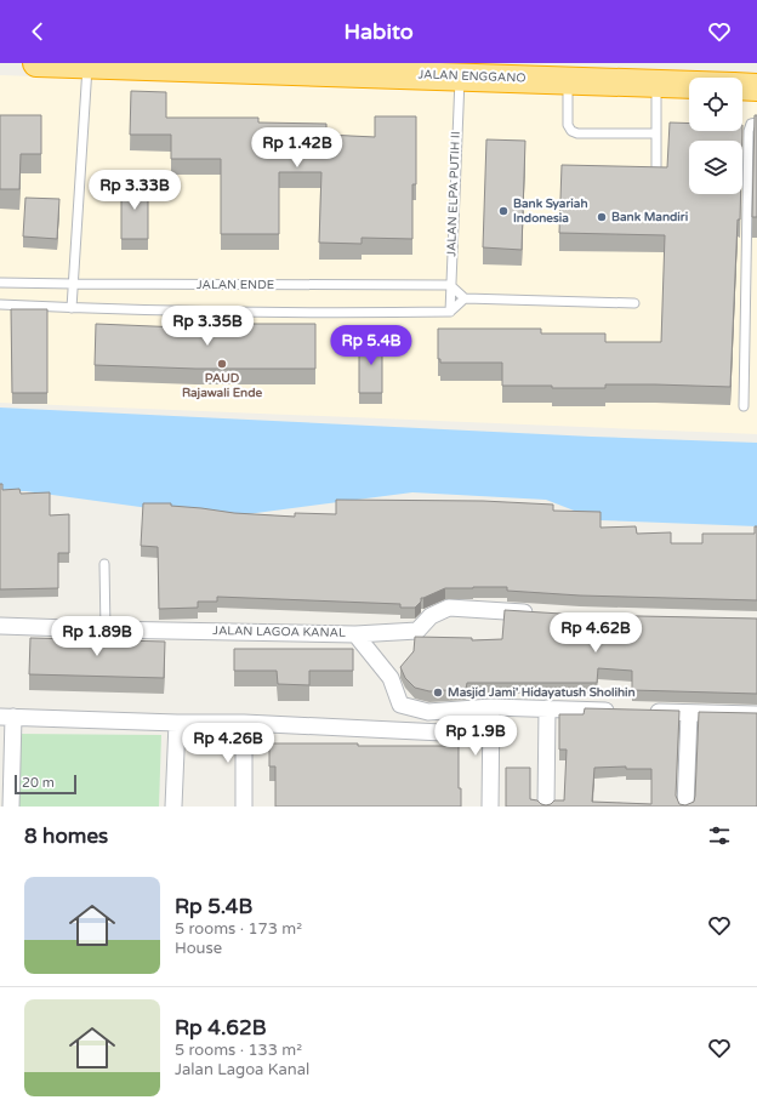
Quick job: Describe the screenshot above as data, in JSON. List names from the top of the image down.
{
  "streets": {
    "highway": ["JALAN ENGGANO"],
    "street": ["JALAN LAGOA KANAL"],
    "lane": ["JALAN ELPA PUTIH II", "JALAN ENDE"]
  },
  "crossings": [
    ["JALAN ENGGANO", "JALAN ELPA PUTIH II"],
    ["JALAN ELPA PUTIH II", "JALAN ENDE"]
  ],
  "places": [
    "Bank Syariah Indonesia",
    "Bank Mandiri",
    "PAUD Rajawali Ende",
    "Masjid Jami' Hidayatush Sholihin"
  ],
  "scale_bar": "20 m",
  "page": {
    "header": "Habito",
    "price": [
      "Rp 1.42B",
      "Rp 3.33B",
      "Rp 3.35B",
      "Rp 5.4B",
      "Rp 4.62B",
      "Rp 1.89B",
      "Rp 1.9B",
      "Rp 4.26B"
    ],
    "scale": "20 m",
    "heading": "8 homes",
    "list": [
      {
        "name": "Rp 5.4B",
        "note": "5 rooms · 173 m² · House"
      },
      {
        "name": "Rp 4.62B",
        "note": "5 rooms · 133 m² · Jalan Lagoa Kanal"
      }
    ]
  }
}
